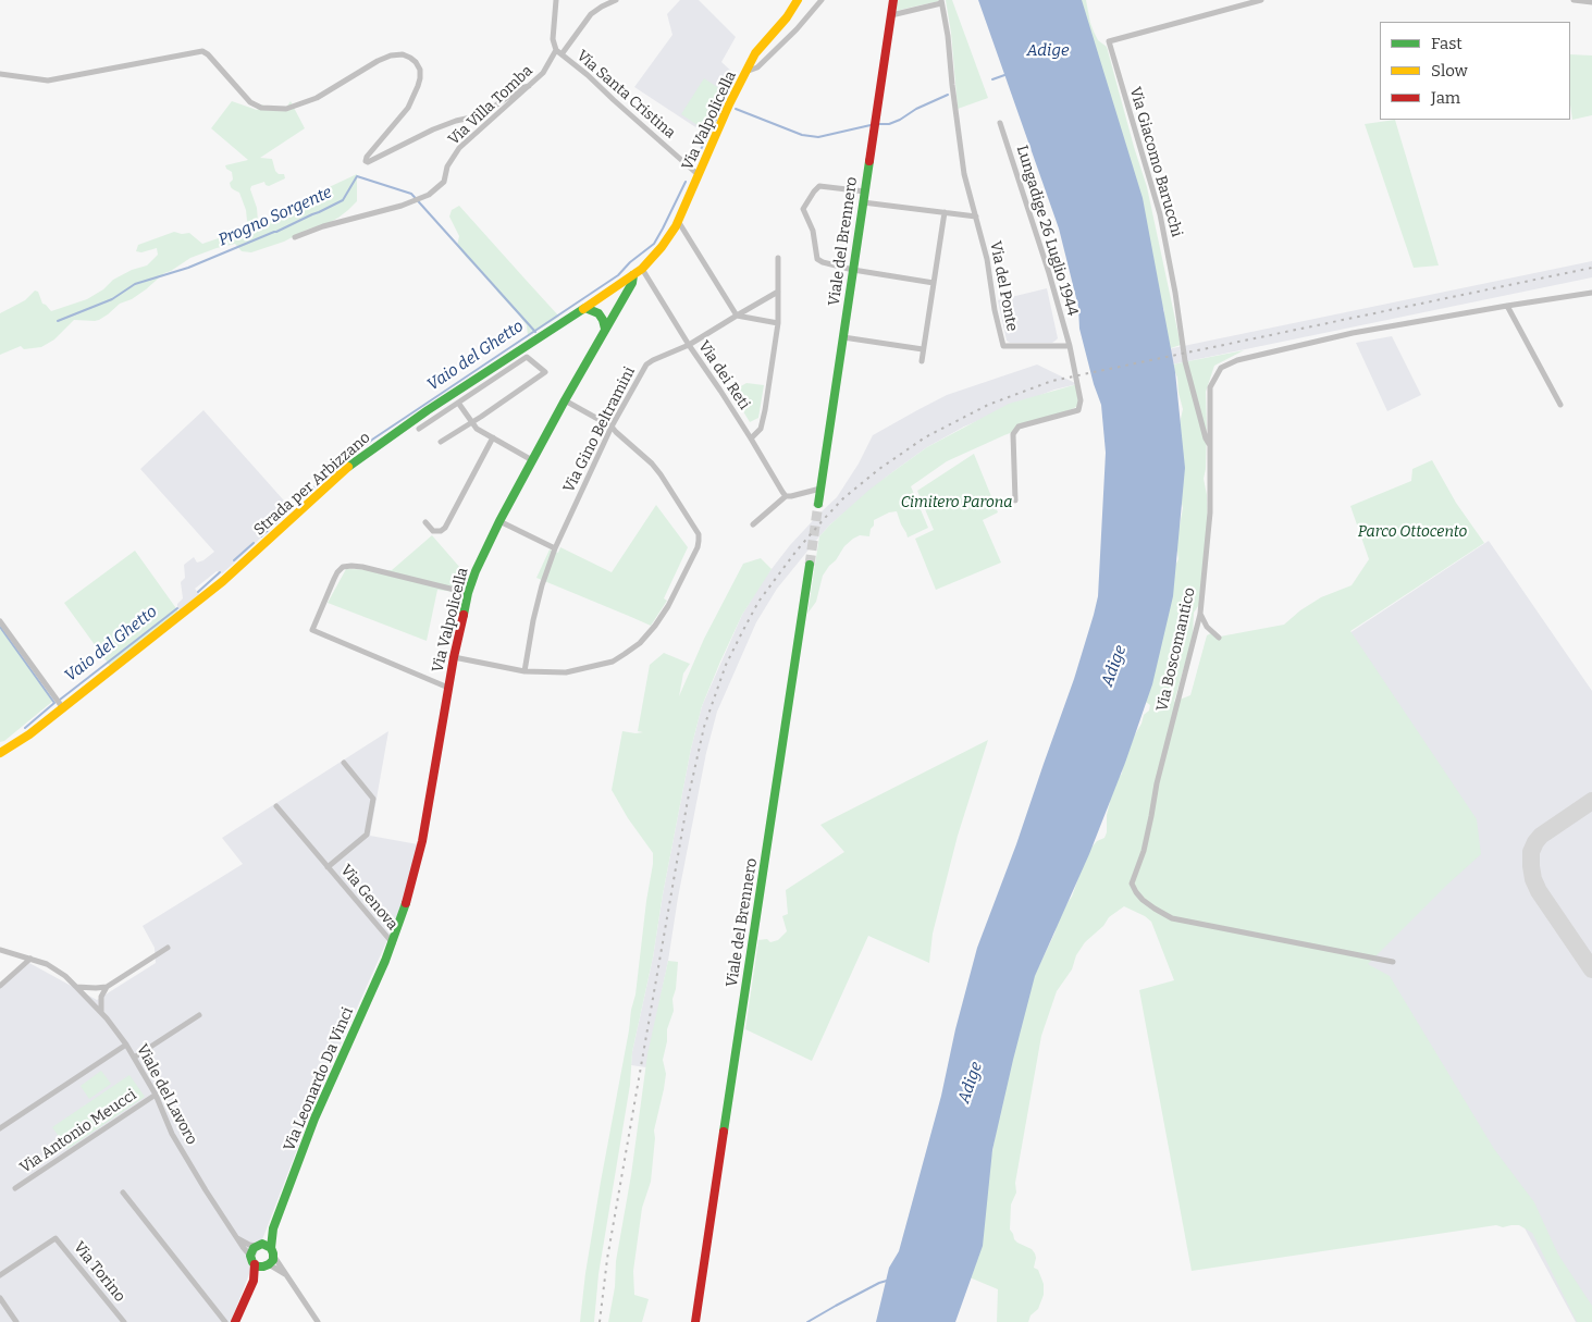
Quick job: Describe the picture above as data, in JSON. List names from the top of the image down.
{
  "streets": {
    "main road": [
      "Via Valpolicella",
      "Viale del Brennero",
      "Strada per Arbizzano",
      "Via Leonardo Da Vinci"
    ],
    "street": [
      "Via Santa Cristina",
      "Via Villa Tomba",
      "Via Giacomo Barucchi",
      "Lungadige 26 Luglio 1944",
      "Via del Ponte",
      "Via dei Reti",
      "Via Gino Beltramini",
      "Via Boscomantico",
      "Via Genova",
      "Viale del Lavoro",
      "Via Antonio Meucci",
      "Via Torino"
    ]
  },
  "crossings": [
    ["Via Santa Cristina", "Via Villa Tomba"],
    ["Via Santa Cristina", "Via Valpolicella"],
    ["Via Valpolicella", "Via dei Reti"],
    ["Via Valpolicella", "Strada per Arbizzano"],
    ["Via Valpolicella", "Via Genova"],
    ["Via Valpolicella", "Via Leonardo Da Vinci"],
    ["Via Giacomo Barucchi", "Via Boscomantico"],
    ["Lungadige 26 Luglio 1944", "Via del Ponte"],
    ["Via dei Reti", "Via Gino Beltramini"],
    ["Via dei Reti", "Strada per Arbizzano"],
    ["Via Genova", "Via Leonardo Da Vinci"],
    ["Via Leonardo Da Vinci", "Viale del Lavoro"],
    ["Viale del Lavoro", "Via Antonio Meucci"]
  ],
  "water": ["Adige", "Progno Sorgente", "Vaio del Ghetto"],
  "parks": ["Cimitero Parona", "Parco Ottocento"],
  "legend": ["Fast", "Slow", "Jam"]
}
